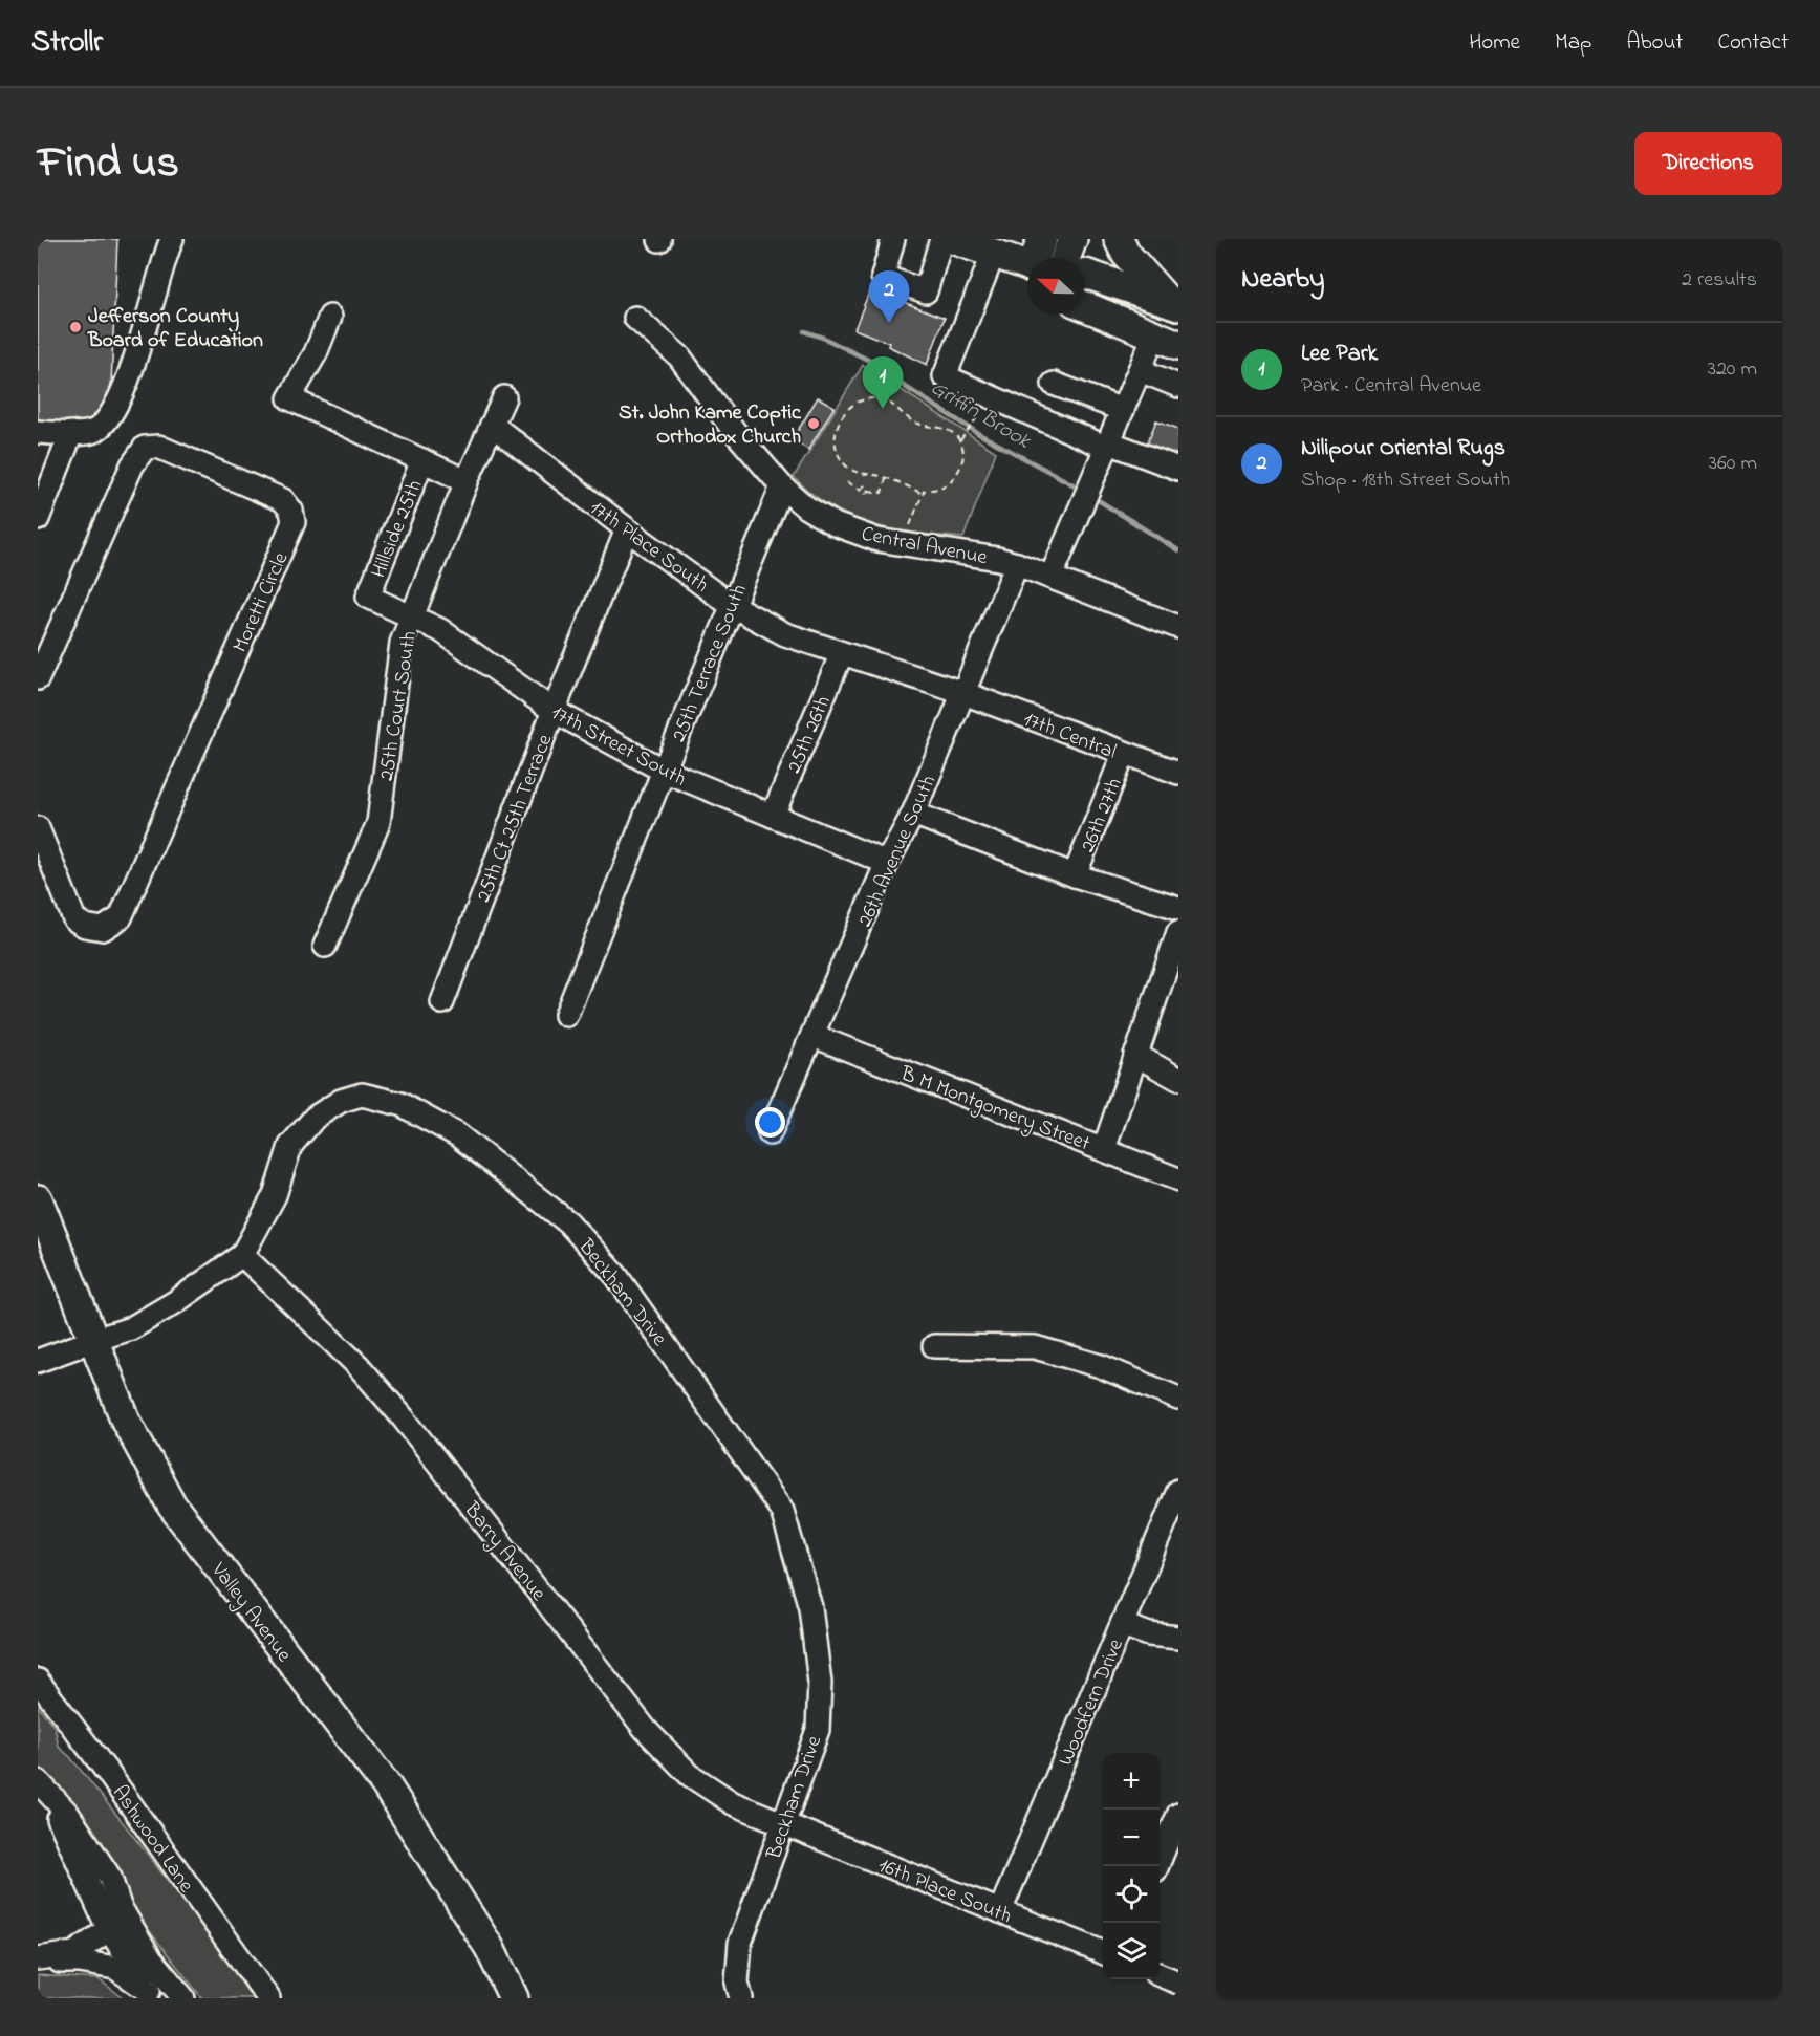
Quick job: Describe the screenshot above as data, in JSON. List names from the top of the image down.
{
  "streets": {
    "main road": ["Valley Avenue"],
    "street": [
      "Hillside 25th",
      "Central Avenue",
      "17th Place South",
      "Moretti Circle",
      "25th Terrace South",
      "25th Court South",
      "25th 26th",
      "17th Central",
      "17th Street South",
      "26th 27th",
      "25th Ct 25th Terrace",
      "26th Avenue South",
      "B M Montgomery Street",
      "Beckham Drive",
      "Barry Avenue",
      "Woodfern Drive",
      "Ashwood Lane",
      "16th Place South"
    ]
  },
  "crossings": [
    ["Hillside 25th", "17th Street South"],
    ["Central Avenue", "25th Terrace South"],
    ["Central Avenue", "26th Avenue South"],
    ["17th Place South", "25th Terrace South"],
    ["17th Place South", "25th Court South"],
    ["17th Place South", "25th 26th"],
    ["17th Place South", "17th Central"],
    ["17th Place South", "25th Ct 25th Terrace"],
    ["17th Place South", "26th Avenue South"],
    ["25th Terrace South", "17th Street South"],
    ["25th Court South", "17th Street South"],
    ["25th 26th", "17th Street South"],
    ["17th Central", "26th 27th"],
    ["17th Central", "26th Avenue South"],
    ["17th Street South", "25th Ct 25th Terrace"],
    ["17th Street South", "26th Avenue South"],
    ["26th Avenue South", "B M Montgomery Street"],
    ["Beckham Drive", "Barry Avenue"],
    ["Beckham Drive", "Valley Avenue"],
    ["Beckham Drive", "16th Place South"],
    ["Barry Avenue", "16th Place South"],
    ["Woodfern Drive", "16th Place South"]
  ],
  "water": ["Griffin Brook"],
  "places": ["Jefferson County Board of Education", "St. John Kame Coptic Orthodox Church"],
  "north": "left",
  "page": {
    "header": "Strollr",
    "nav": [
      "Home",
      "Map",
      "About",
      "Contact"
    ],
    "title": "Find us",
    "buttons": "Directions",
    "heading": ["Nearby", "2 results"],
    "pins": ["2", "1"],
    "list": [
      {
        "mark": "1",
        "name": "Lee Park",
        "note": "Park · Central Avenue",
        "value": "320 m"
      },
      {
        "mark": "2",
        "name": "Nilipour Oriental Rugs",
        "note": "Shop · 18th Street South",
        "value": "360 m"
      }
    ],
    "map_buttons": ["+", "−"]
  }
}
